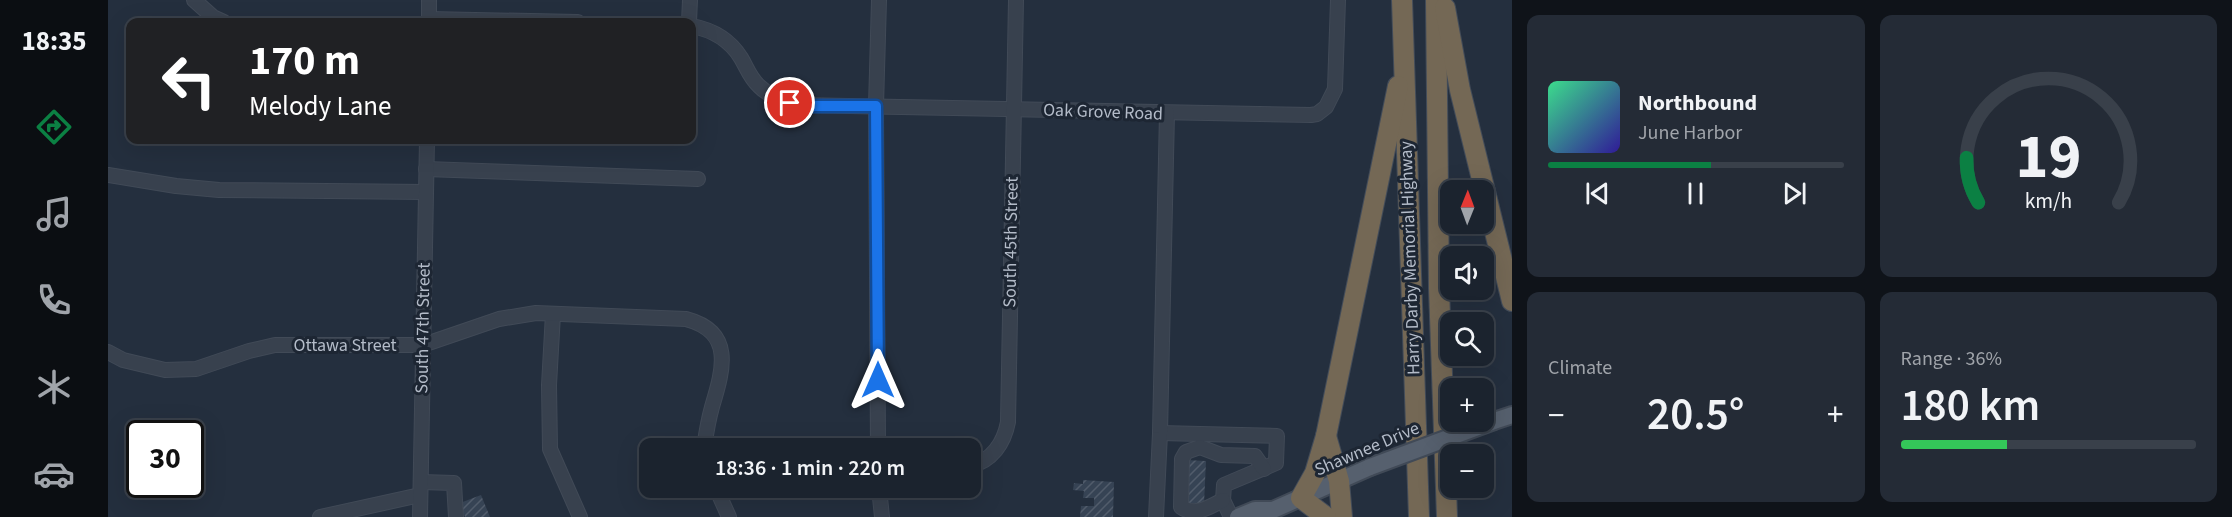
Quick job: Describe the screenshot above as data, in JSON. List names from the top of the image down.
{
  "streets": {
    "highway": ["Harry Darby Memorial Highway"],
    "main road": ["Shawnee Drive"],
    "street": [
      "Oak Grove Road",
      "South 45th Street",
      "South 47th Street",
      "Ottawa Street"
    ]
  },
  "crossings": [
    ["Oak Grove Road", "South 45th Street"],
    ["South 47th Street", "Ottawa Street"]
  ],
  "north": "top",
  "page": {
    "tabs": "18:35",
    "turn": ["170 m", "Melody Lane"],
    "song": ["Northbound", "June Harbor"],
    "map_buttons": ["+", "−"],
    "tile": [
      "Climate",
      ["Range · 36%", "180 km"]
    ],
    "heat": ["−", "20.5°", "+"],
    "limit": "30",
    "trip": "18:36 · 1 min · 220 m",
    "gauge": ["19", "km/h"]
  }
}
